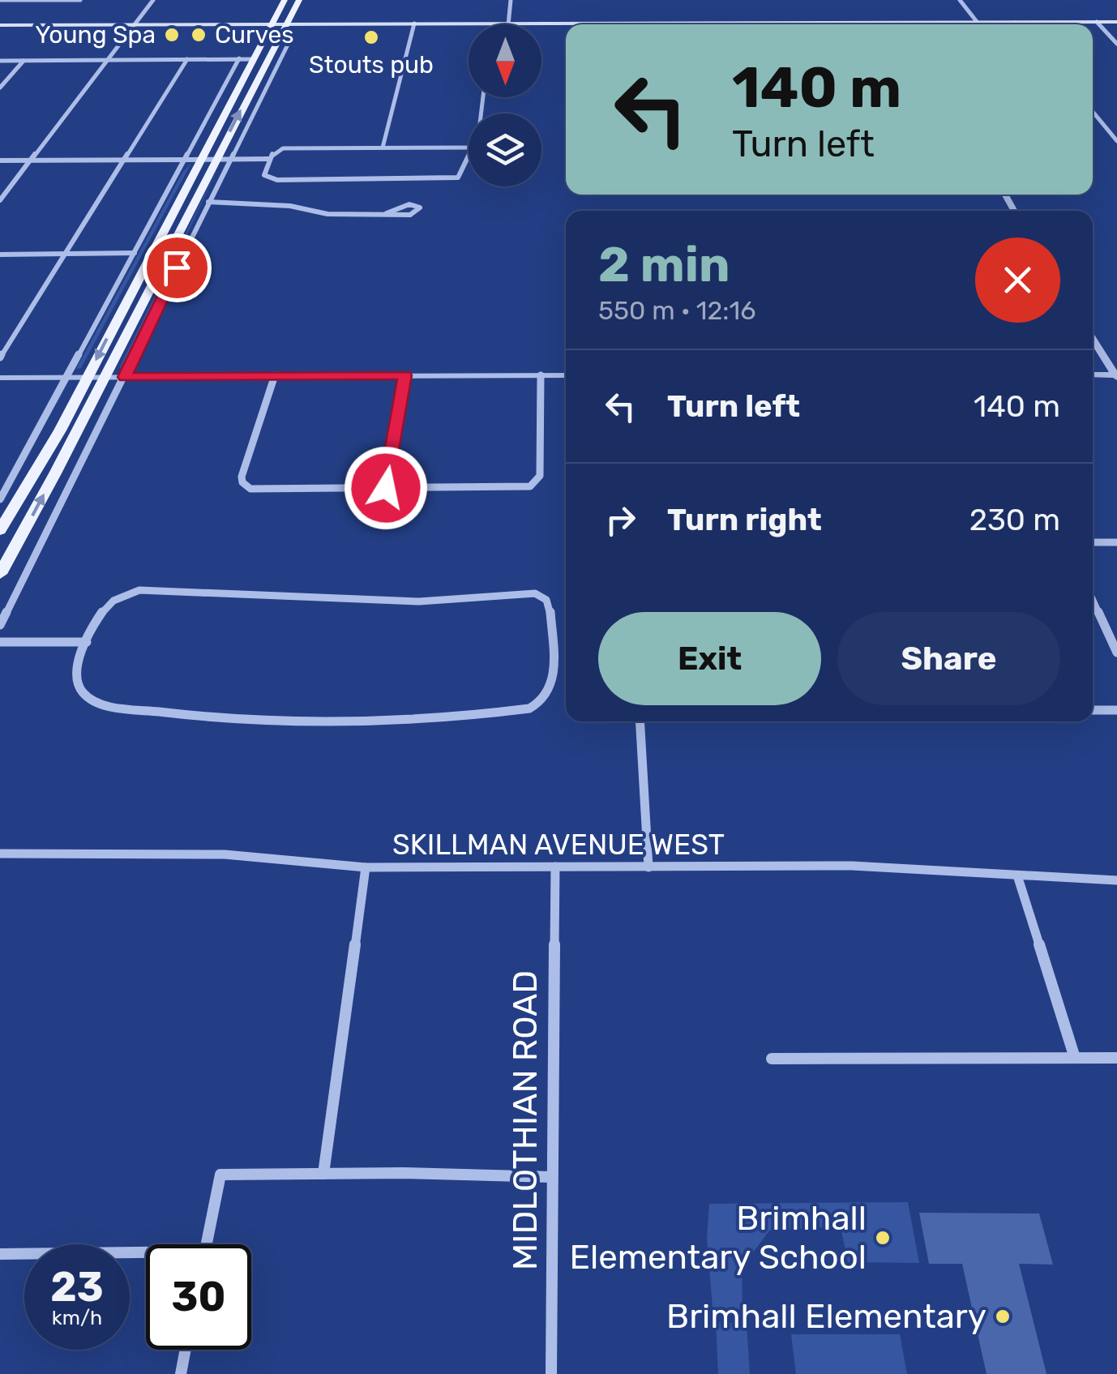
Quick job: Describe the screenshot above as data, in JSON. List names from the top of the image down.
{
  "streets": {
    "street": ["SKILLMAN AVENUE WEST", "MIDLOTHIAN ROAD"]
  },
  "crossings": [
    ["SKILLMAN AVENUE WEST", "MIDLOTHIAN ROAD"]
  ],
  "places": [
    "Young Spa",
    "Curves",
    "Stouts pub",
    "Brimhall Elementary School",
    "Brimhall Elementary"
  ],
  "north": "bottom",
  "page": {
    "turn": ["140 m", "Turn left"],
    "heading": ["2 min", "550 m · 12:16"],
    "list": [
      {
        "name": "Turn left",
        "value": "140 m"
      },
      {
        "name": "Turn right",
        "value": "230 m"
      }
    ],
    "buttons": ["Exit", "Share"],
    "speed": "23 km/h",
    "limit": "30"
  }
}
